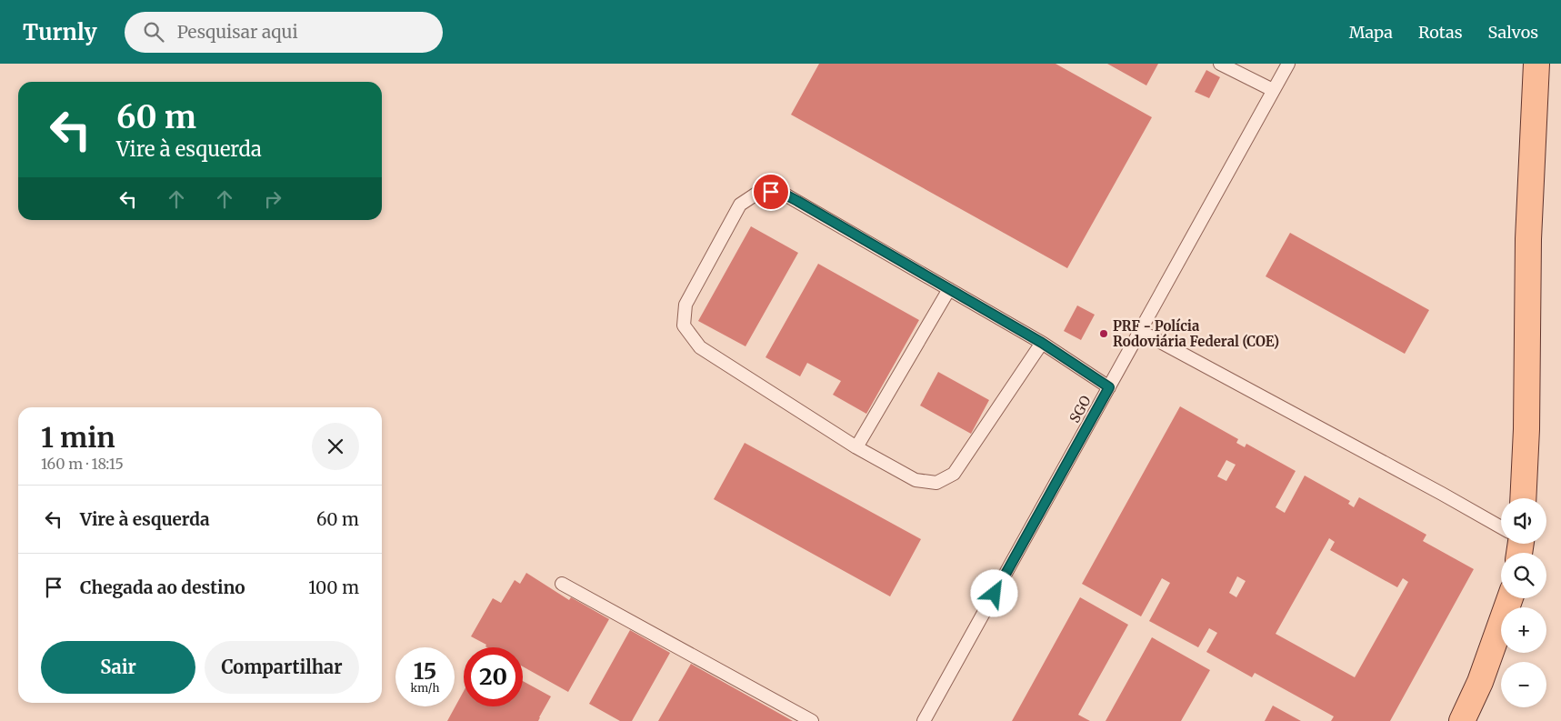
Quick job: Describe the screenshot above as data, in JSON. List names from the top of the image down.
{
  "streets": {
    "lane": ["SGO"]
  },
  "places": ["PRF - Polícia Rodoviária Federal (COE)"],
  "page": {
    "header": "Turnly",
    "search": "Pesquisar aqui",
    "nav": ["Mapa", "Rotas", "Salvos"],
    "turn": ["60 m", "Vire à esquerda"],
    "heading": ["1 min", "160 m · 18:15"],
    "list": [
      {
        "name": "Vire à esquerda",
        "value": "60 m"
      },
      {
        "name": "Chegada ao destino",
        "value": "100 m"
      }
    ],
    "map_buttons": ["+", "−"],
    "buttons": ["Sair", "Compartilhar"],
    "speed": "15 km/h",
    "limit": "20"
  }
}
